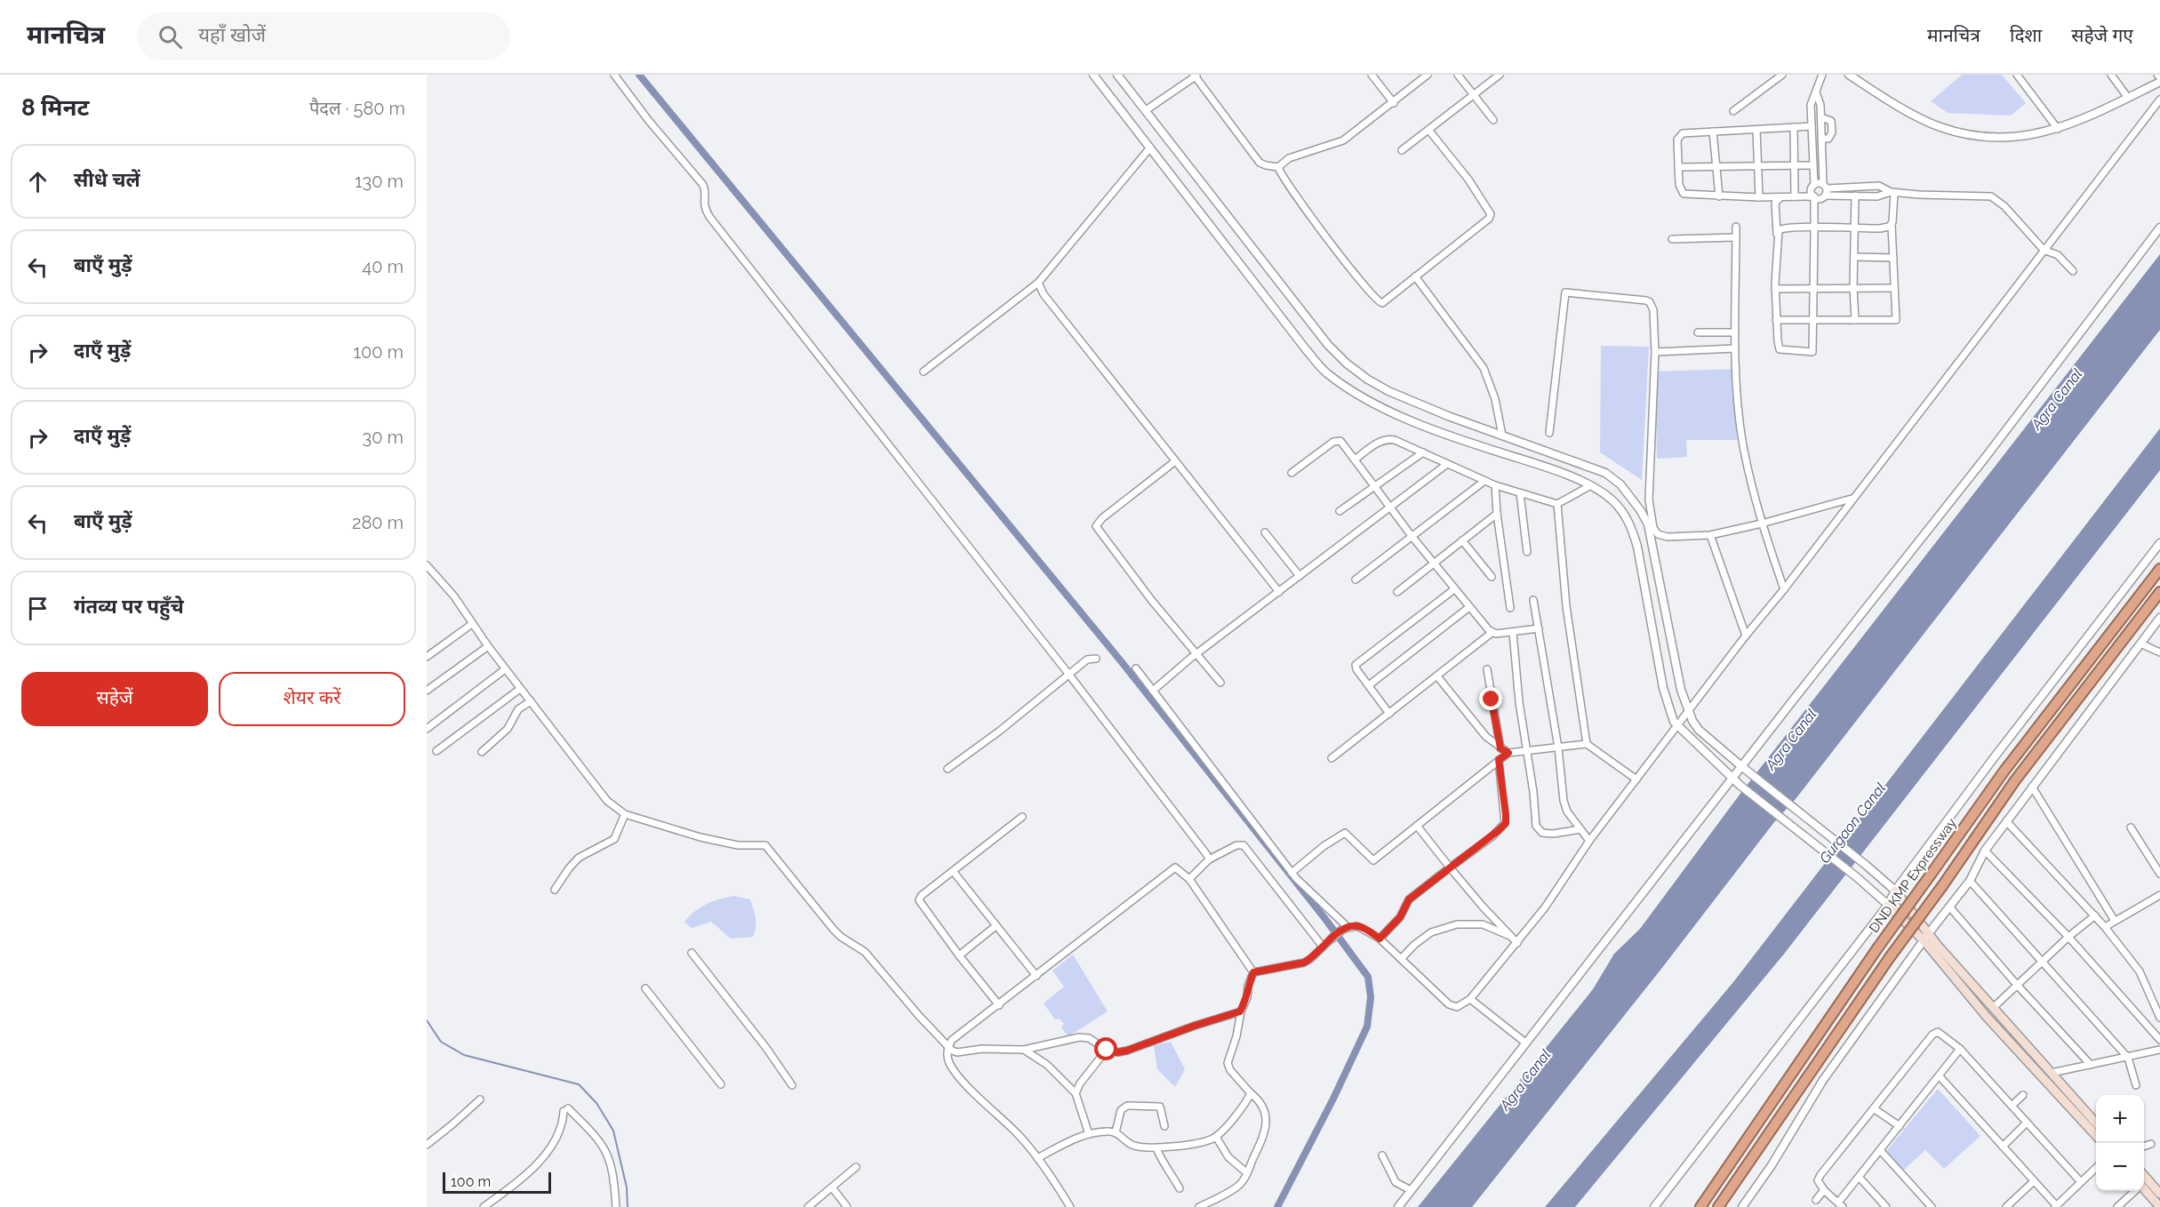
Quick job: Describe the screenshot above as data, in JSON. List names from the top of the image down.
{
  "streets": {
    "highway": ["DND KMP Expressway"]
  },
  "water": ["Agra Canal", "Gurgaon Canal"],
  "scale_bar": "100 m",
  "page": {
    "header": "मानचित्र",
    "search": "यहाँ खोजें",
    "nav": ["मानचित्र", "दिशा", "सहेजे गए"],
    "heading": ["8 मिनट", "पैदल · 580 m"],
    "list": [
      ["सीधे चलें", "130 m"],
      ["बाएँ मुड़ें", "40 m"],
      ["दाएँ मुड़ें", "100 m"],
      ["दाएँ मुड़ें", "30 m"],
      ["बाएँ मुड़ें", "280 m"],
      "गंतव्य पर पहुँचे"
    ],
    "buttons": ["सहेजें", "शेयर करें"],
    "map_buttons": ["+", "−"],
    "scale": "100 m"
  }
}
